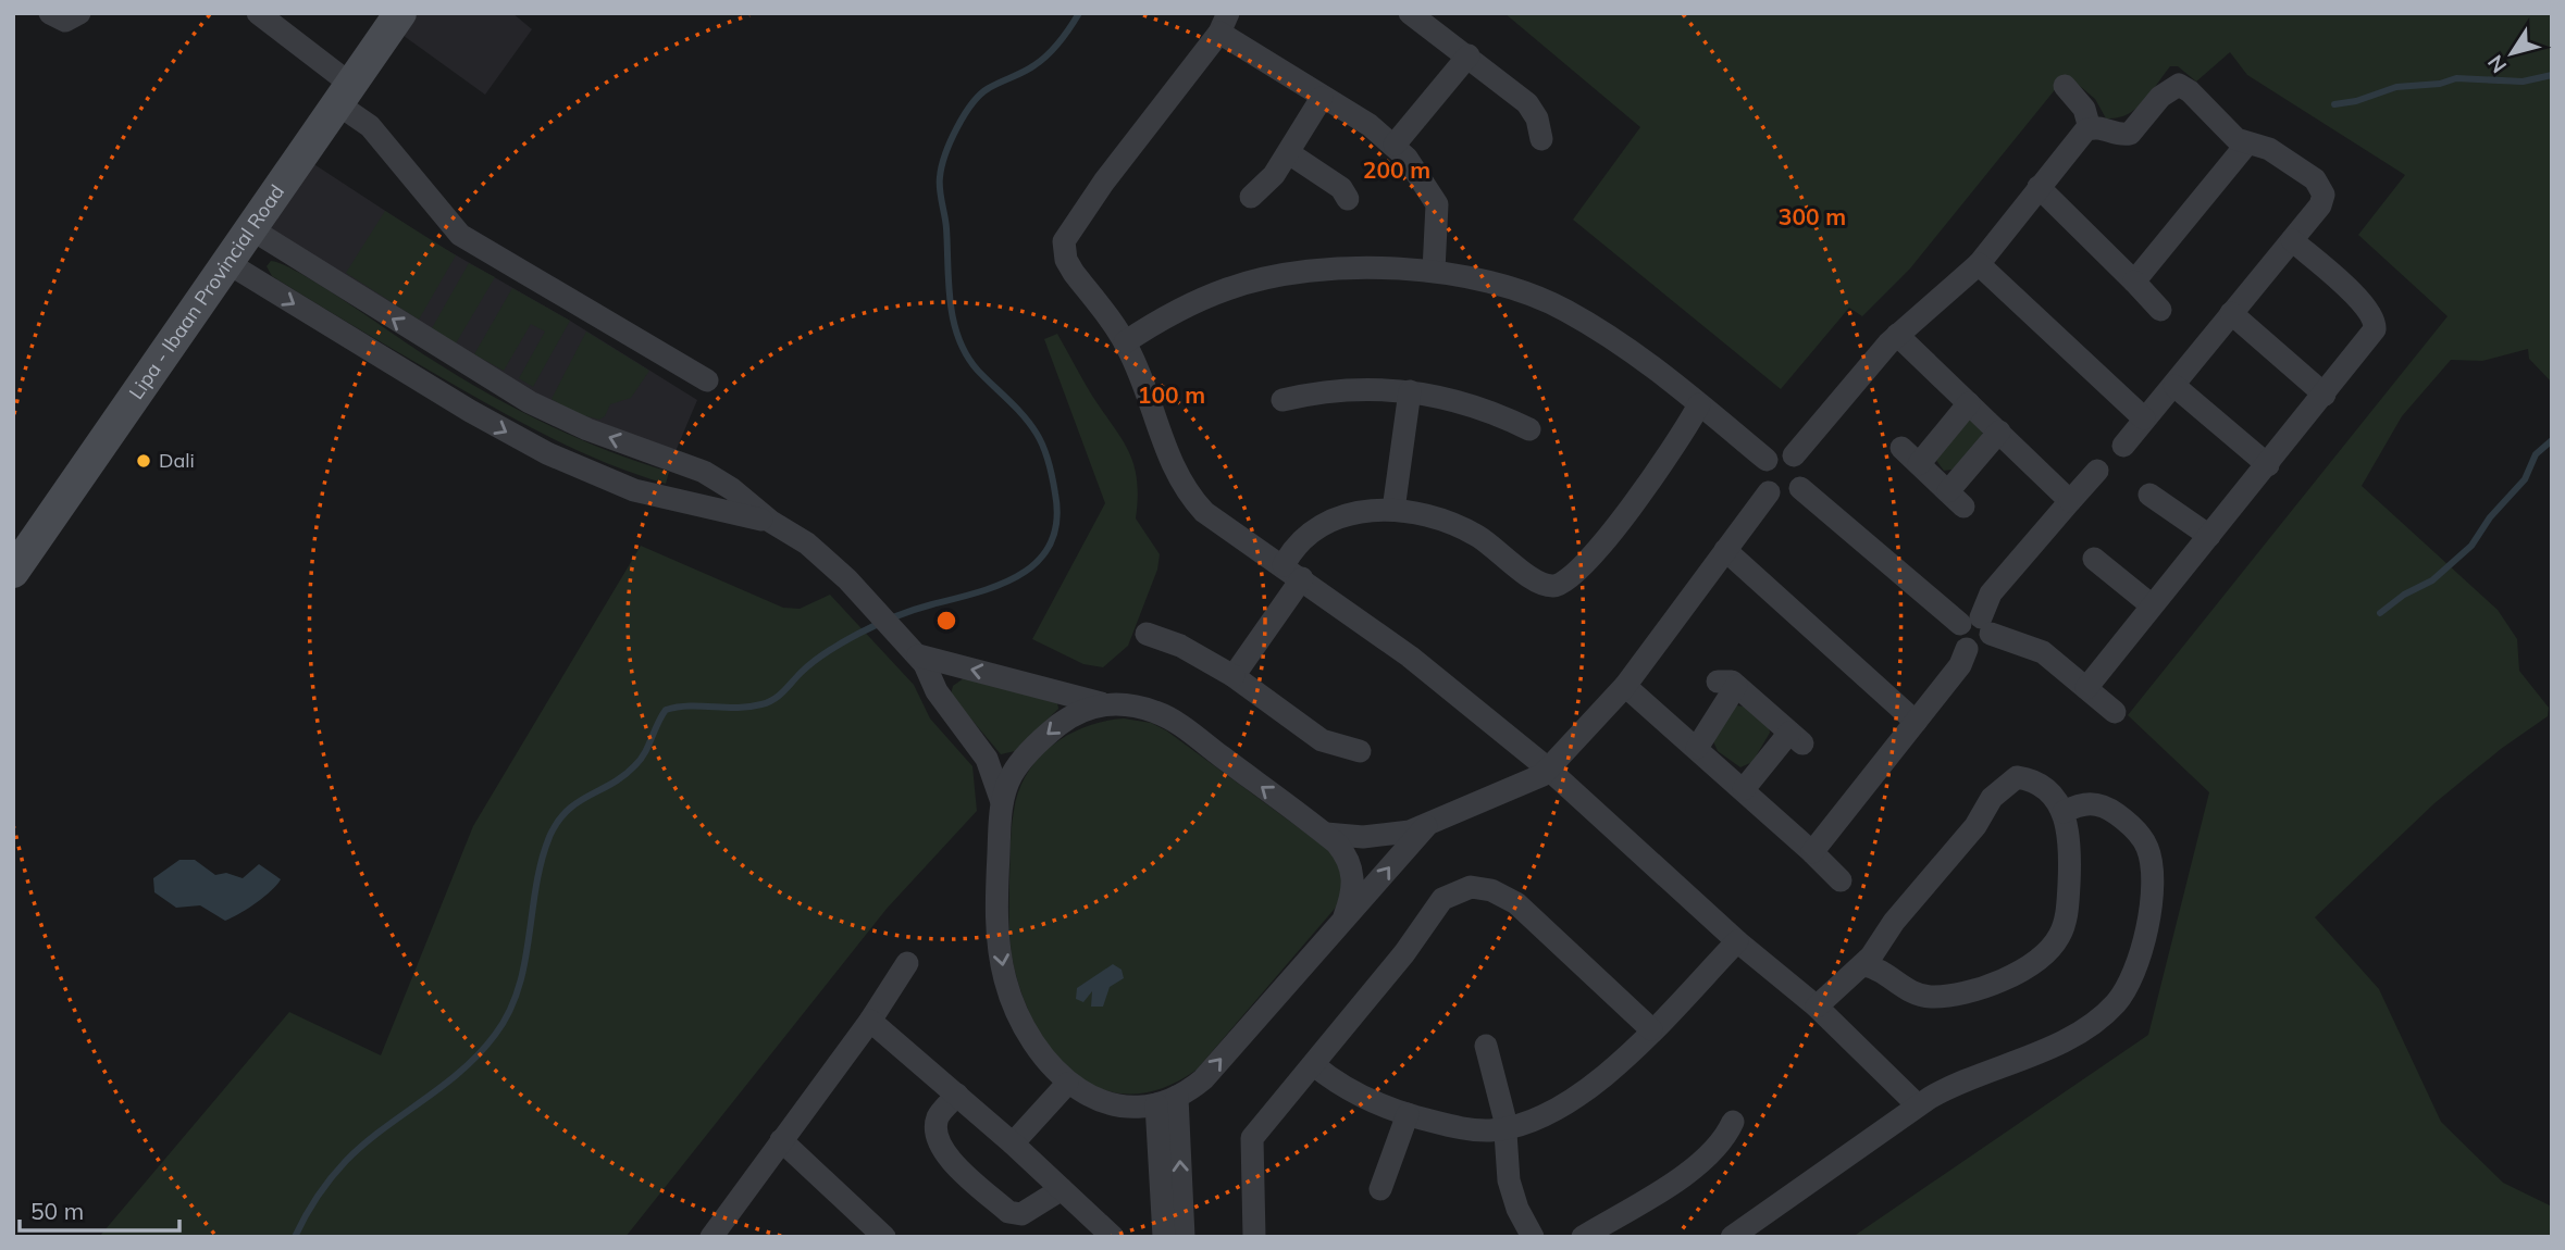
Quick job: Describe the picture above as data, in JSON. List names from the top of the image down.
{
  "streets": {
    "main road": ["Lipa - Ibaan Provincial Road"]
  },
  "places": ["Dali"],
  "scale_bar": "50 m",
  "north": "bottom left",
  "rings": ["200 m", "300 m", "100 m"]
}
